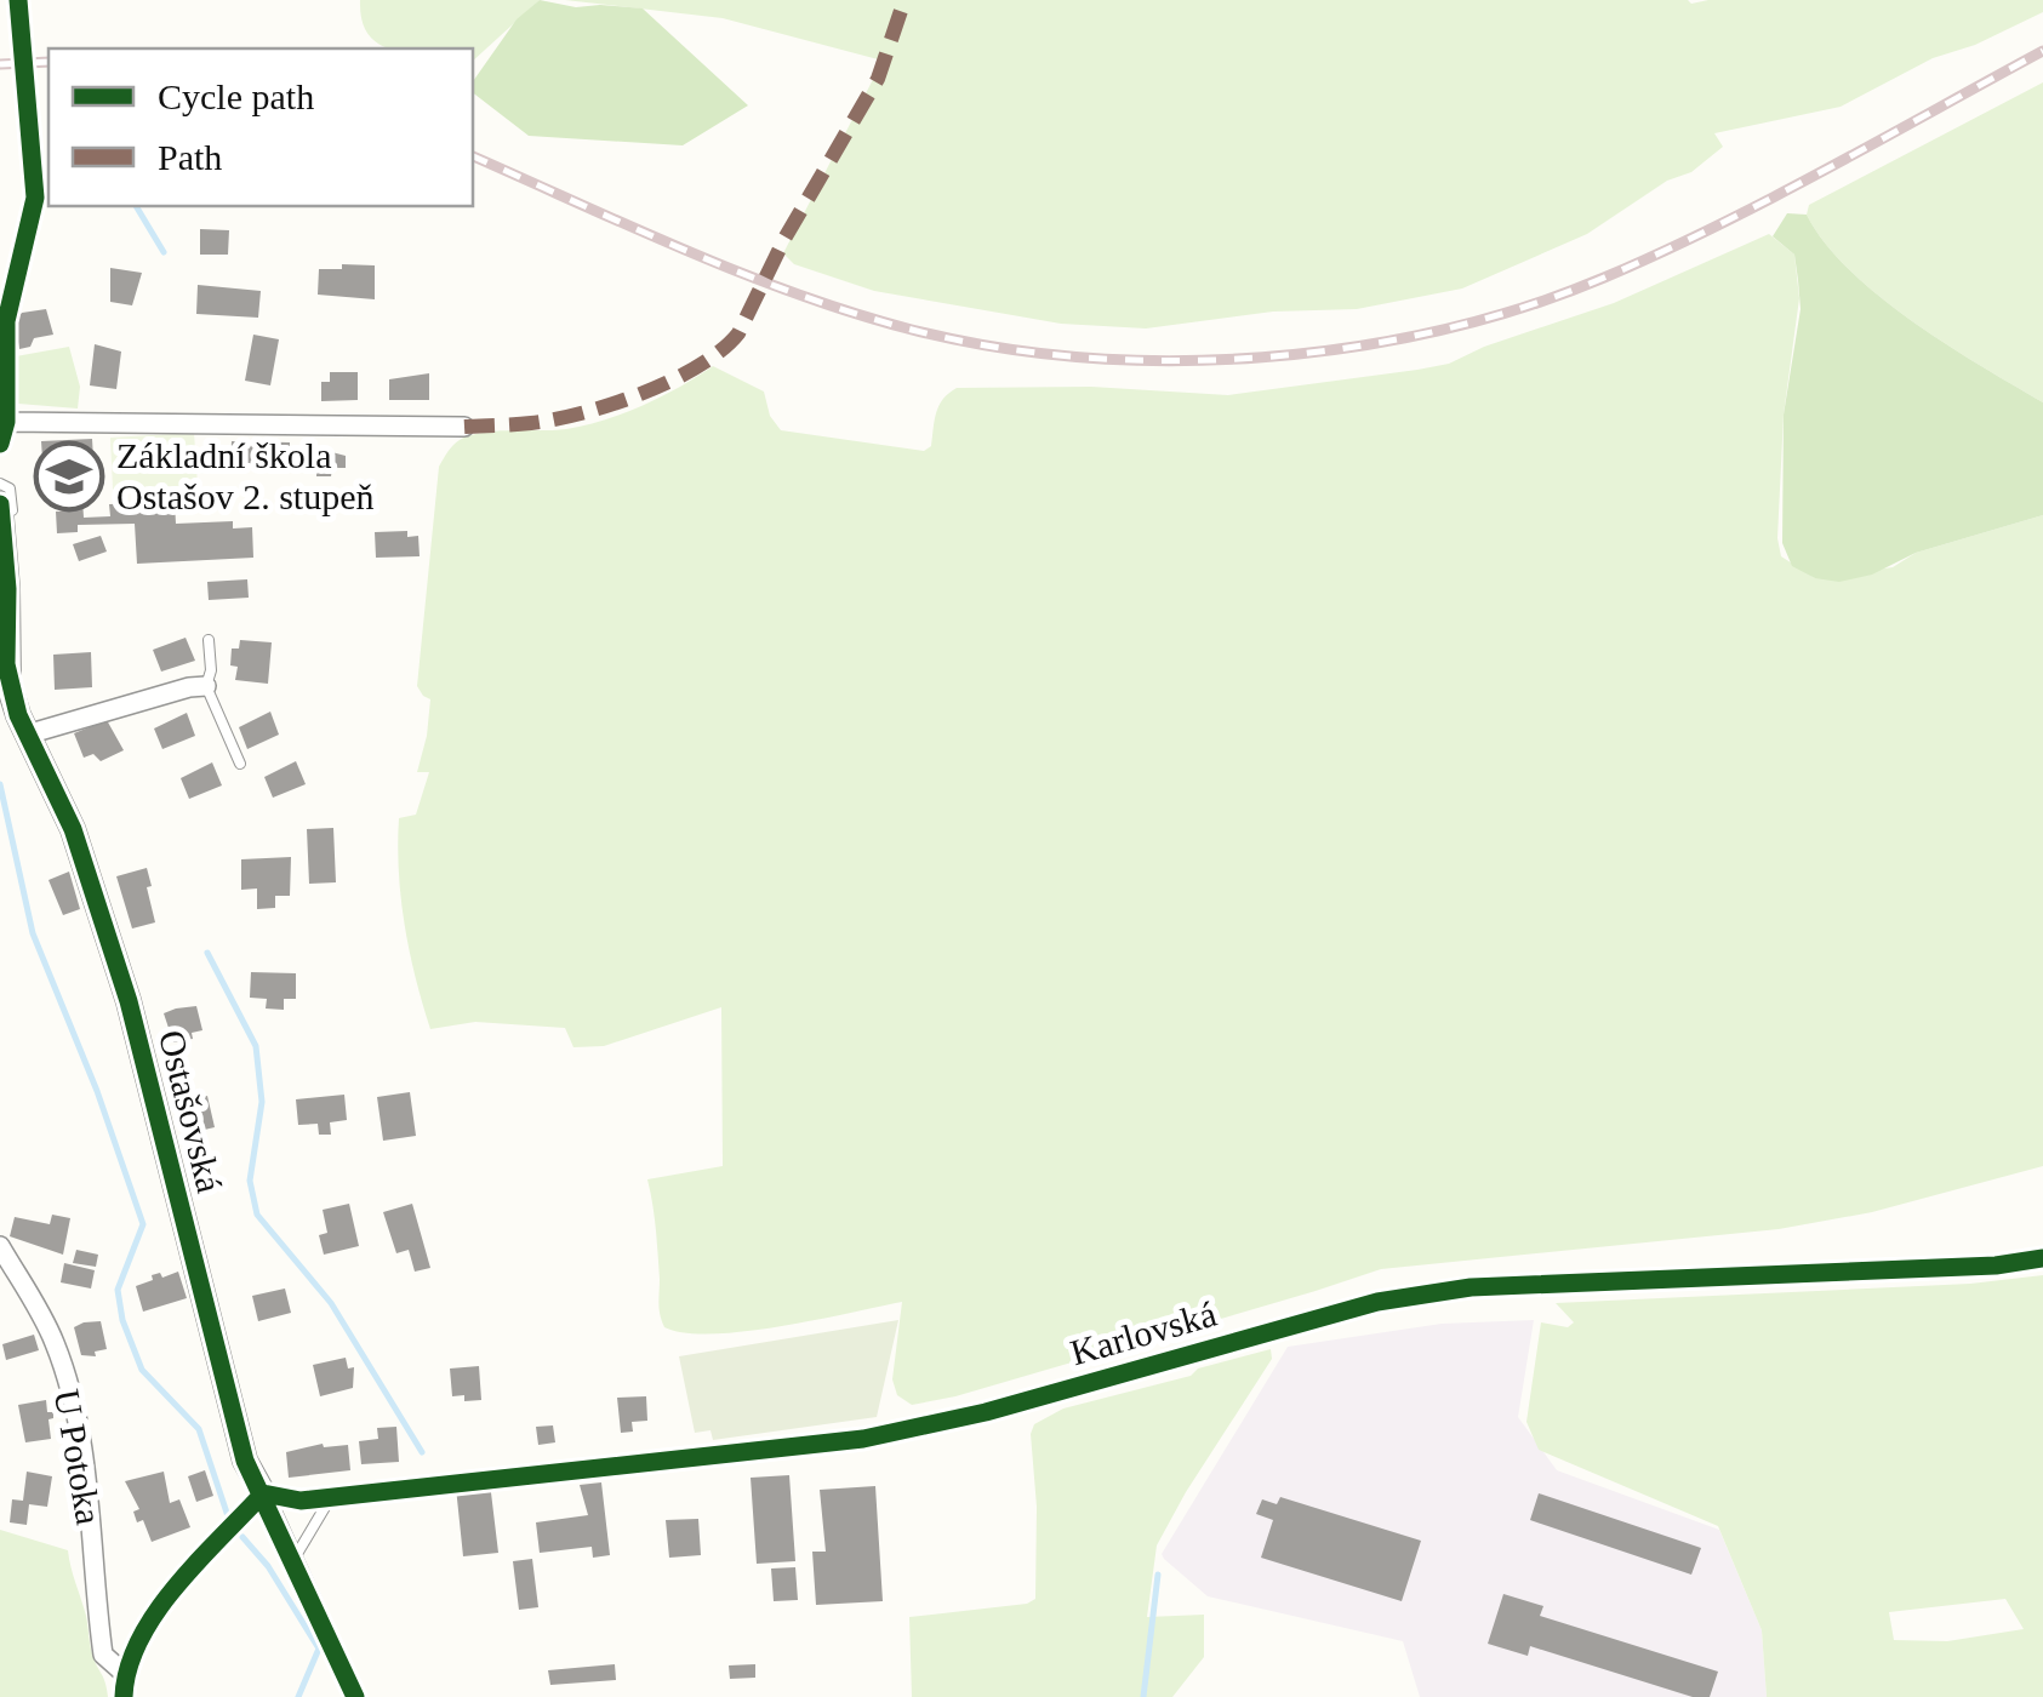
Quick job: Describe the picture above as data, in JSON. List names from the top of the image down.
{
  "streets": {
    "street": ["Ostašovská", "Karlovská", "U Potoka"]
  },
  "crossings": [
    ["Ostašovská", "Karlovská"]
  ],
  "places": {
    "school or university": ["Základní škola Ostašov 2. stupeň"]
  },
  "legend": ["Cycle path", "Path"]
}
